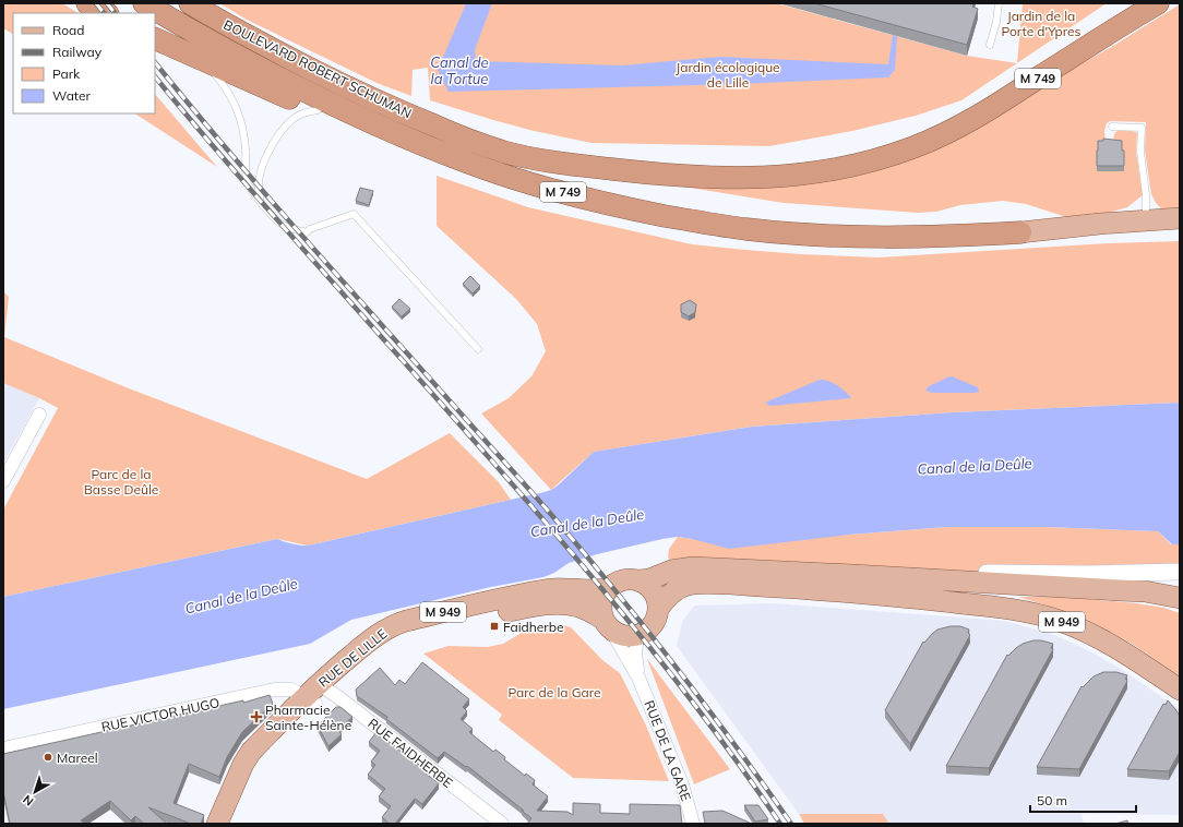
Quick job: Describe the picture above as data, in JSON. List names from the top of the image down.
{
  "streets": {
    "highway": ["BOULEVARD ROBERT SCHUMAN", "M 749"],
    "main road": ["M 949", "RUE DE LILLE"],
    "street": ["RUE VICTOR HUGO", "RUE DE LA GARE", "RUE FAIDHERBE"]
  },
  "crossings": [
    ["BOULEVARD ROBERT SCHUMAN", "M 749"],
    ["M 949", "RUE DE LILLE"],
    ["M 949", "RUE DE LA GARE"],
    ["RUE DE LILLE", "RUE VICTOR HUGO"],
    ["RUE DE LILLE", "RUE DE LA GARE"],
    ["RUE DE LILLE", "RUE FAIDHERBE"],
    ["RUE VICTOR HUGO", "RUE FAIDHERBE"]
  ],
  "water": ["Canal de la Tortue", "Canal de la Deûle"],
  "parks": [
    "Jardin de la Porte d'Ypres",
    "Jardin écologique de Lille",
    "Parc de la Basse Deûle",
    "Parc de la Gare"
  ],
  "places": {
    "transit": ["Faidherbe"],
    "health": ["Pharmacie Sainte-Hélène"],
    "other": ["Mareel"]
  },
  "legend": [
    "Road",
    "Railway",
    "Park",
    "Water"
  ],
  "scale_bar": "50 m",
  "north": "bottom left"
}
